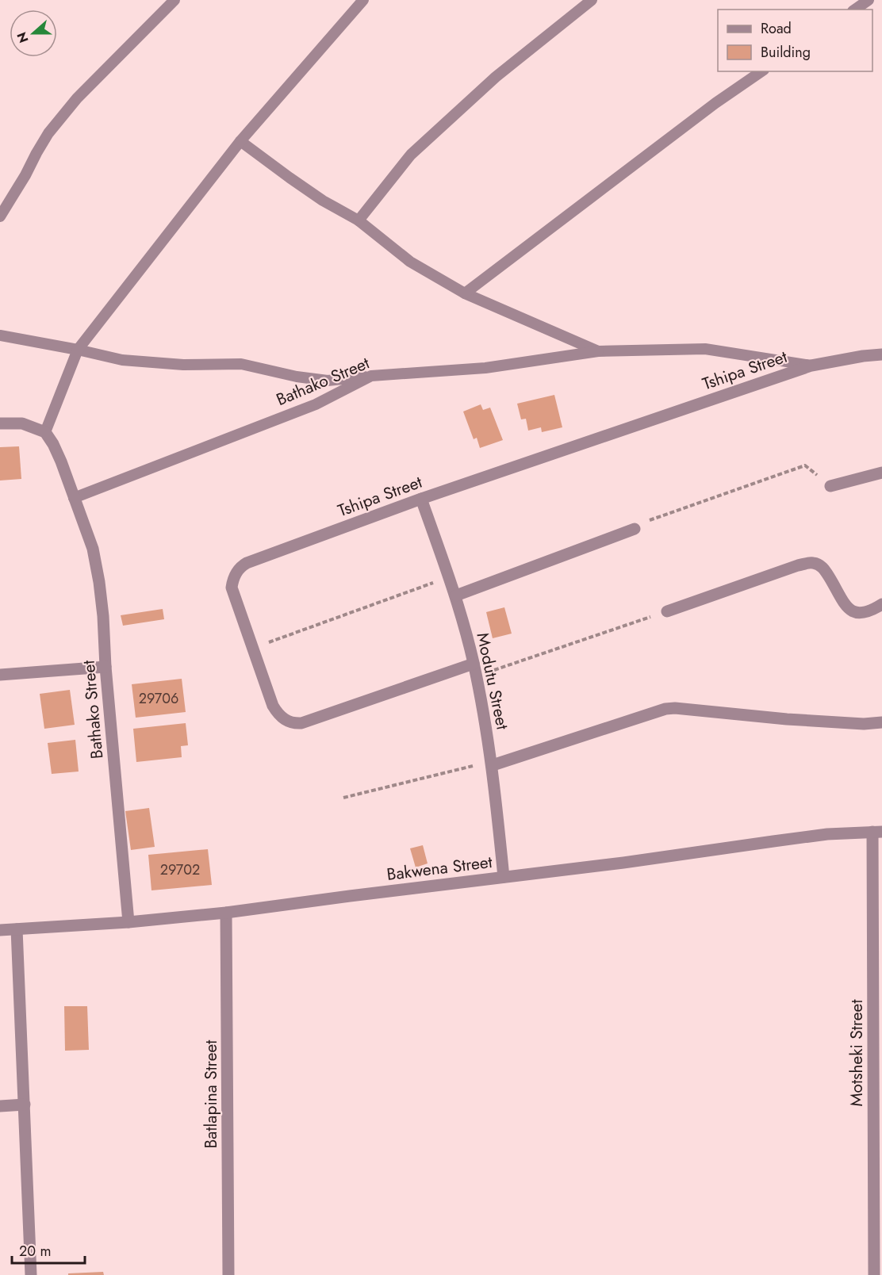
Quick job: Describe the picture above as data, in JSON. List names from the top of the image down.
{
  "streets": {
    "street": [
      "Tshipa Street",
      "Bathako Street",
      "Modutu Street",
      "Bakwena Street",
      "Motsheki Street",
      "Batlapina Street"
    ]
  },
  "crossings": [
    ["Tshipa Street", "Bathako Street"],
    ["Tshipa Street", "Modutu Street"],
    ["Bathako Street", "Bakwena Street"],
    ["Modutu Street", "Bakwena Street"],
    ["Bakwena Street", "Motsheki Street"],
    ["Bakwena Street", "Batlapina Street"]
  ],
  "house_numbers": ["29706", "29702"],
  "legend": ["Road", "Building"],
  "scale_bar": "20 m",
  "north": "left"
}
